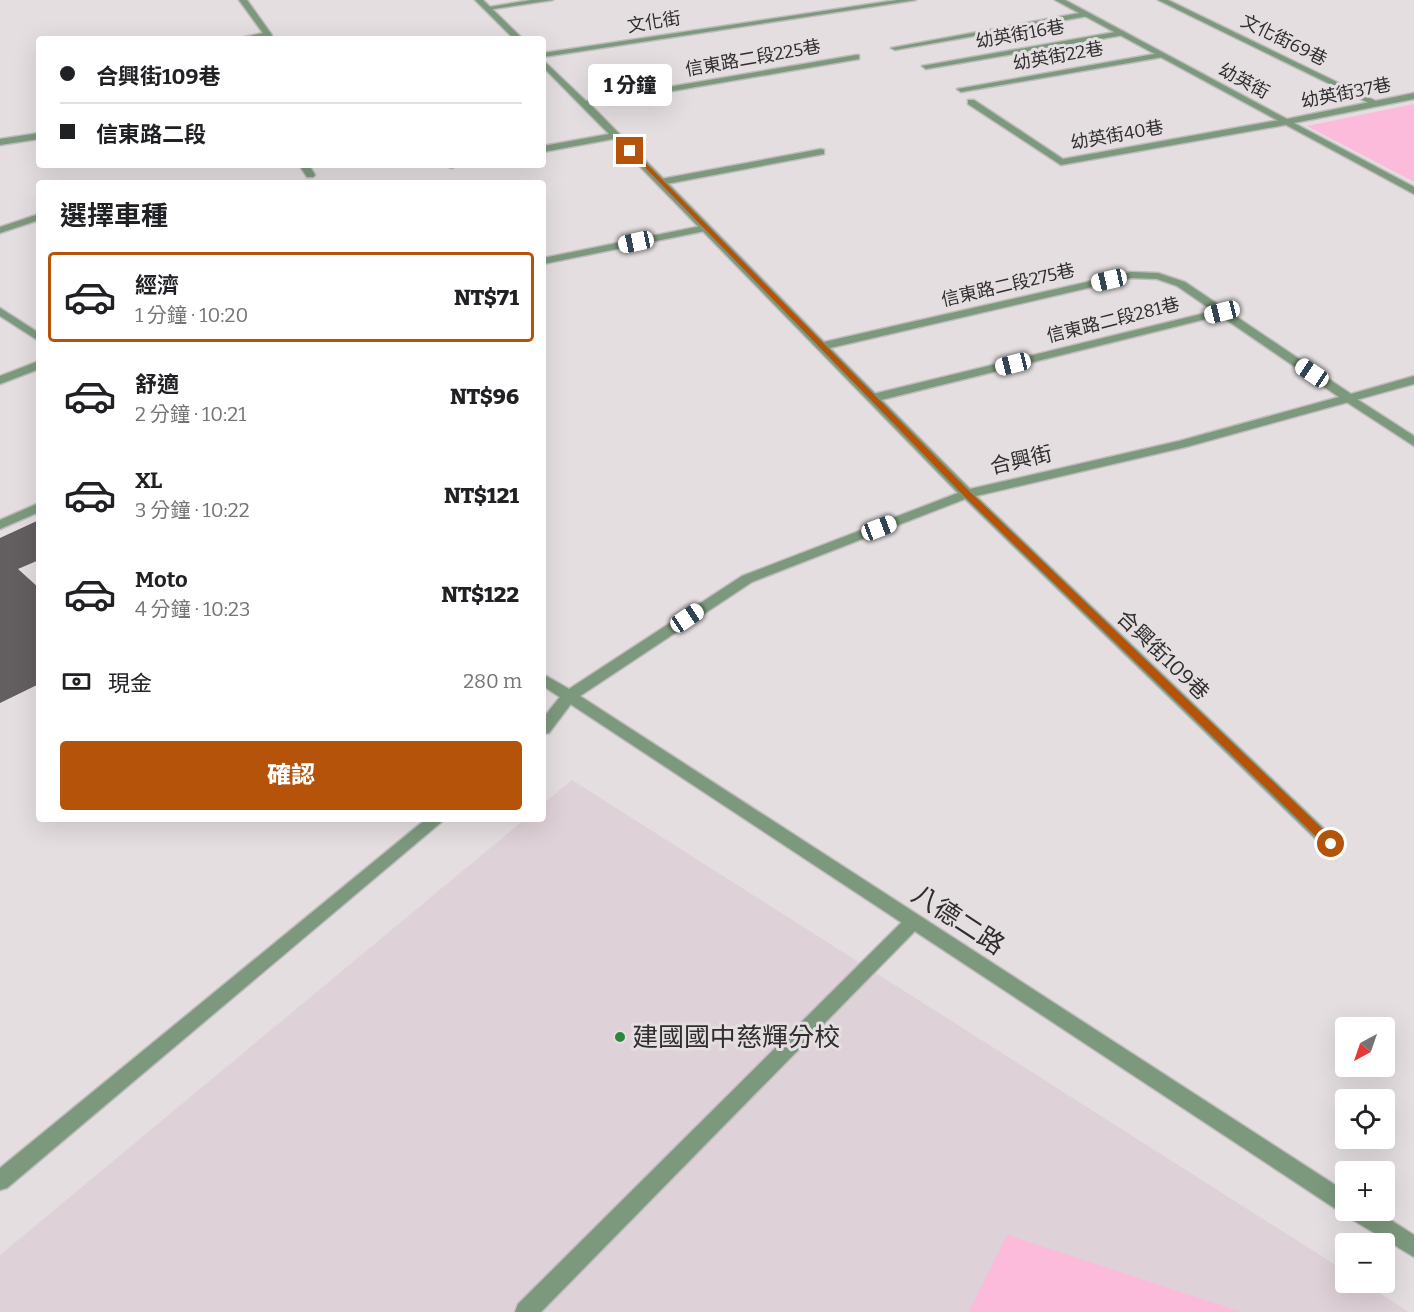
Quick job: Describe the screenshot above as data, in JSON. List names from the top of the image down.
{
  "streets": {
    "street": [
      "文化街",
      "幼英街16巷",
      "文化街69巷",
      "幼英街22巷",
      "信東路二段225巷",
      "幼英街",
      "幼英街37巷",
      "幼英街40巷",
      "信東路二段275巷",
      "信東路二段281巷",
      "合興街",
      "合興街109巷",
      "八德二路"
    ]
  },
  "crossings": [
    ["幼英街16巷", "幼英街"],
    ["文化街69巷", "幼英街37巷"],
    ["幼英街22巷", "幼英街"],
    ["信東路二段225巷", "合興街109巷"],
    ["幼英街", "幼英街37巷"],
    ["幼英街", "幼英街40巷"],
    ["幼英街37巷", "幼英街40巷"],
    ["信東路二段275巷", "信東路二段281巷"],
    ["信東路二段275巷", "合興街"],
    ["信東路二段275巷", "合興街109巷"],
    ["信東路二段281巷", "合興街109巷"],
    ["合興街", "合興街109巷"],
    ["合興街", "八德二路"]
  ],
  "places": ["建國國中慈輝分校"],
  "north": "bottom left",
  "page": {
    "banner": ["合興街109巷", "信東路二段"],
    "bubble": "1 分鐘",
    "heading": "選擇車種",
    "list": [
      {
        "name": "經濟",
        "note": "1 分鐘 · 10:20",
        "value": "NT$71"
      },
      {
        "name": "舒適",
        "note": "2 分鐘 · 10:21",
        "value": "NT$96"
      },
      {
        "name": "XL",
        "note": "3 分鐘 · 10:22",
        "value": "NT$121"
      },
      {
        "name": "Moto",
        "note": "4 分鐘 · 10:23",
        "value": "NT$122"
      }
    ],
    "pay": ["現金", "280 m"],
    "buttons": "確認",
    "map_buttons": ["+", "−"]
  }
}
